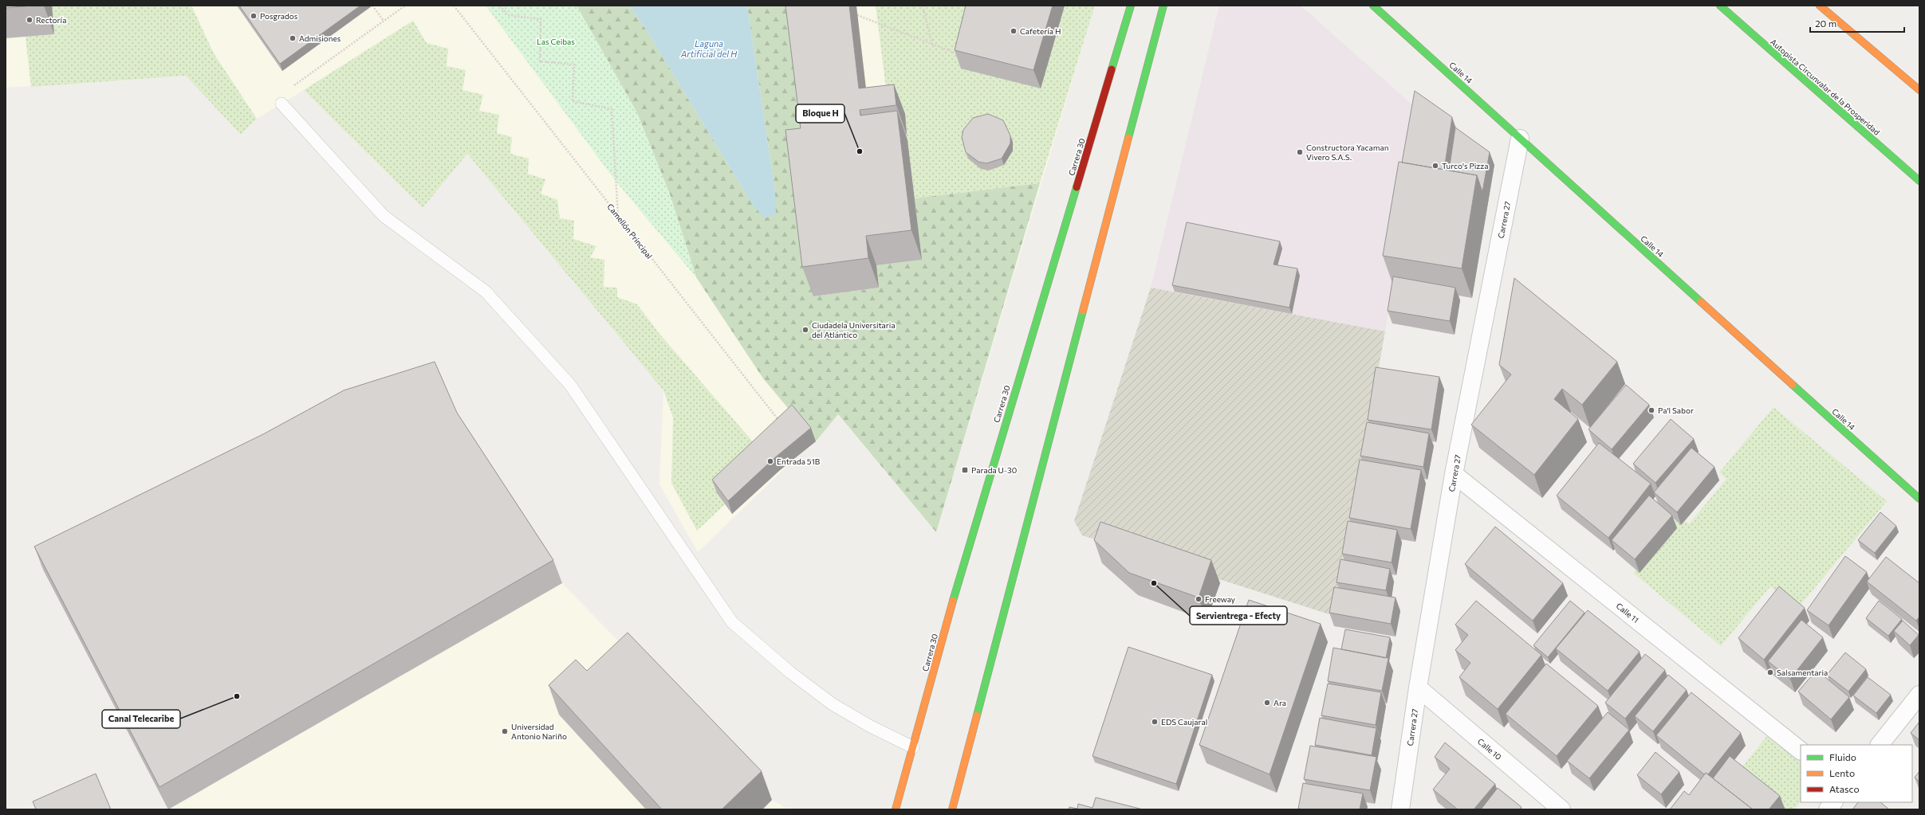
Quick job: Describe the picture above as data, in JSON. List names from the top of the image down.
{
  "streets": {
    "main road": ["Calle 14", "Autopista Circunvalar de la Prosperidad", "Carrera 30"],
    "street": ["Carrera 27", "Calle 11", "Calle 10"],
    "path": ["Camellón Principal"]
  },
  "crossings": [
    ["Calle 14", "Carrera 27"],
    ["Carrera 27", "Calle 11"],
    ["Carrera 27", "Calle 10"]
  ],
  "water": ["Laguna Artificial del H"],
  "parks": ["Las Ceibas"],
  "places": {
    "other": [
      "Posgrados",
      "Rectoría",
      "Cafetería H",
      "Admisiones",
      "Bloque H",
      "Constructora Yacaman Vivero S.A.S.",
      "Turco's Pizza",
      "Ciudadela Universitaria del Atlántico",
      "Pa'l Sabor",
      "Entrada 51B",
      "Servientrega - Efecty",
      "Freeway",
      "Salsamentaria",
      "Canal Telecaribe",
      "Ara",
      "EDS Caujaral",
      "Universidad Antonio Nariño"
    ],
    "transit": ["Parada U-30"]
  },
  "legend": ["Fluido", "Lento", "Atasco"],
  "scale_bar": "20 m"
}
